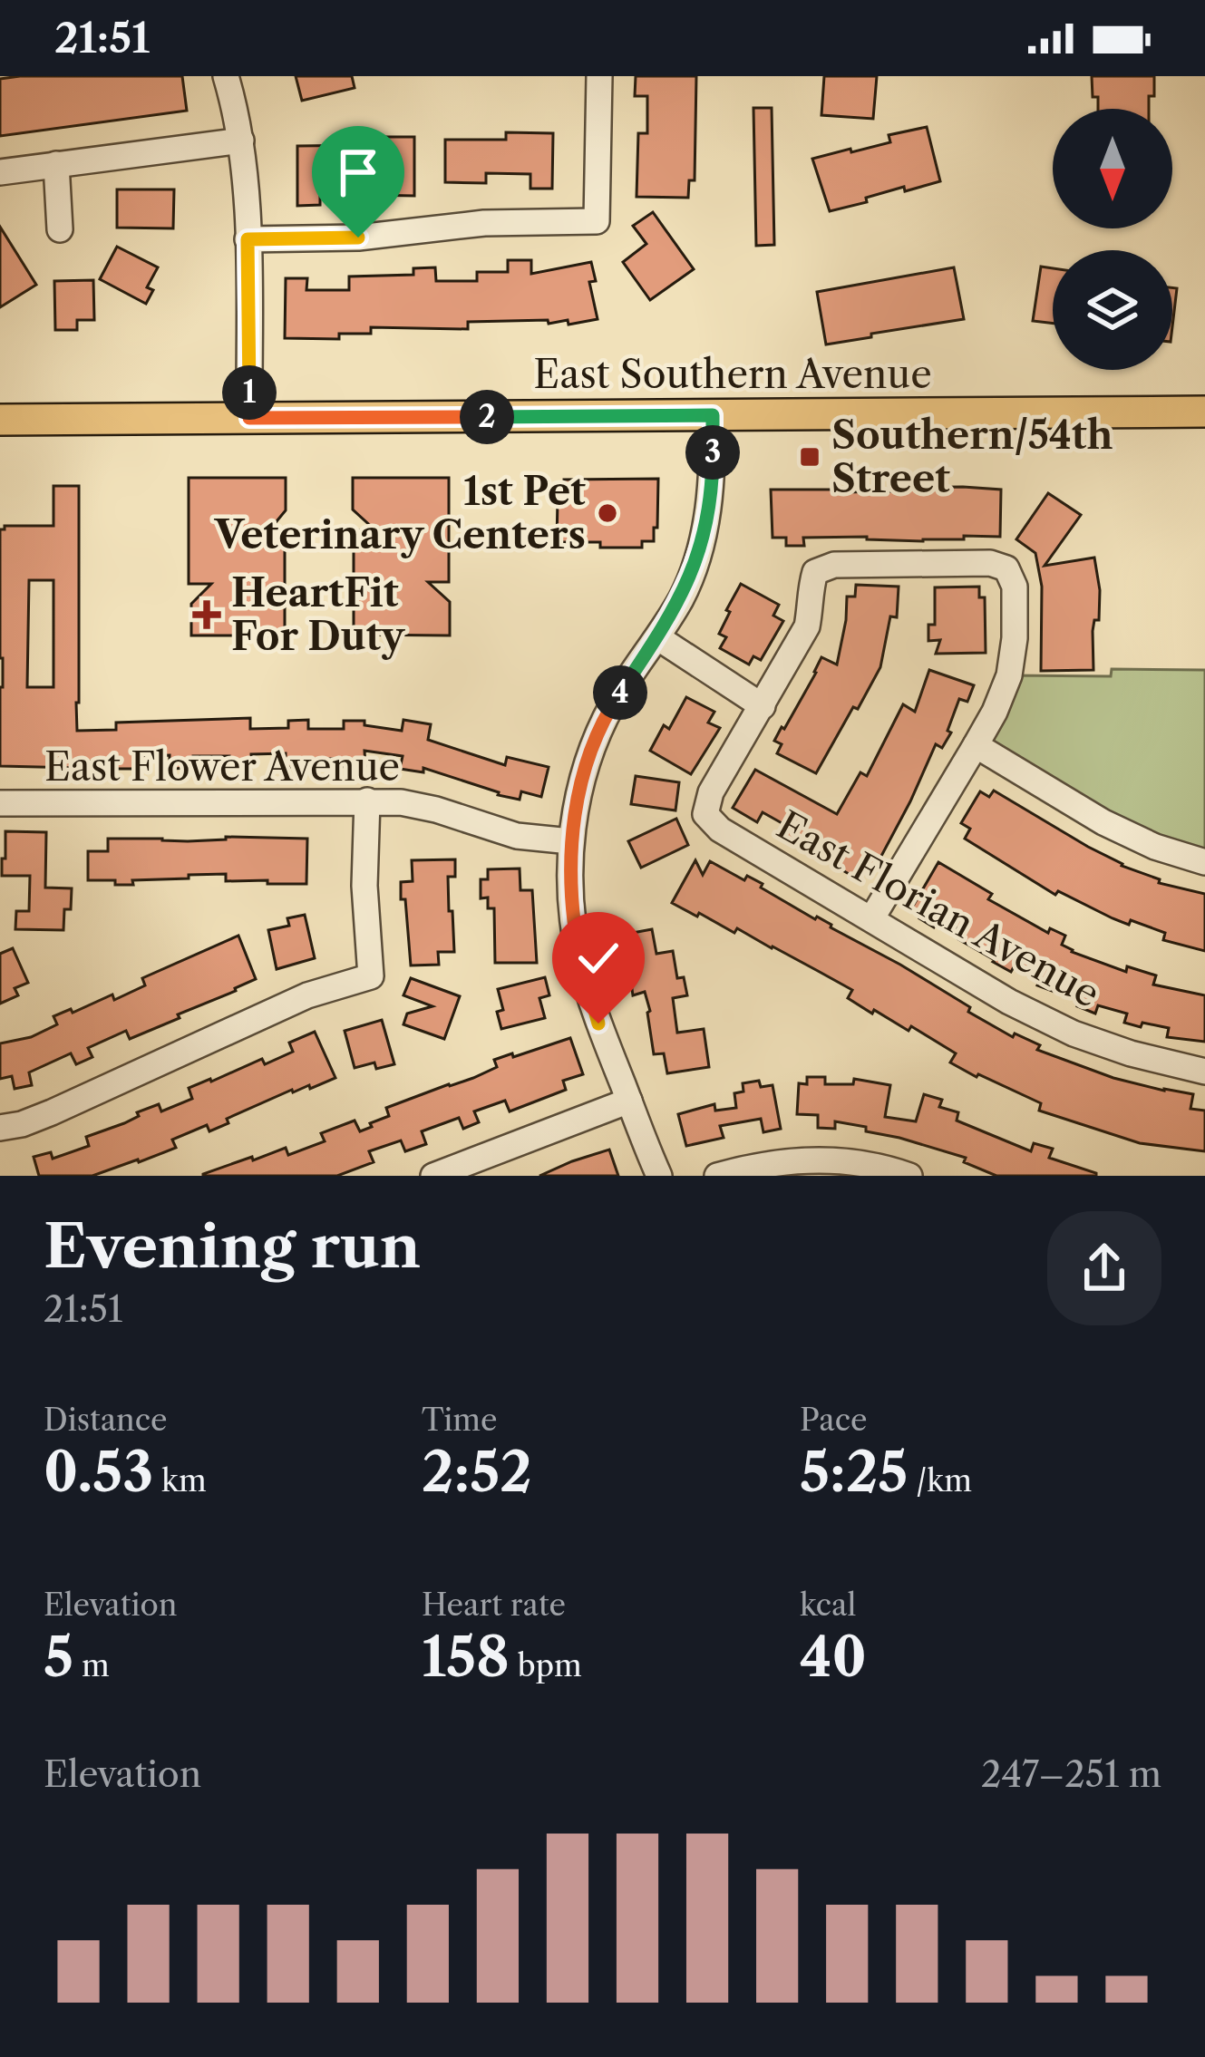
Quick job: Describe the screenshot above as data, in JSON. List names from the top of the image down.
{
  "streets": {
    "main road": ["East Southern Avenue"],
    "street": ["East Flower Avenue", "East Florian Avenue"]
  },
  "places": {
    "transit": ["Southern/54th Street"],
    "other": ["1st Pet Veterinary Centers"],
    "health": ["HeartFit For Duty"]
  },
  "north": "bottom",
  "page": {
    "status": "21:51",
    "pins": [
      "1",
      "2",
      "3",
      "4"
    ],
    "heading": ["Evening run", "21:51"],
    "stats": [
      ["Distance", "0.53 km"],
      ["Time", "2:52"],
      ["Pace", "5:25 /km"],
      ["Elevation", "5 m"],
      ["Heart rate", "158 bpm"],
      ["kcal", "40"]
    ],
    "chart": ["Elevation", "247–251 m"]
  }
}
